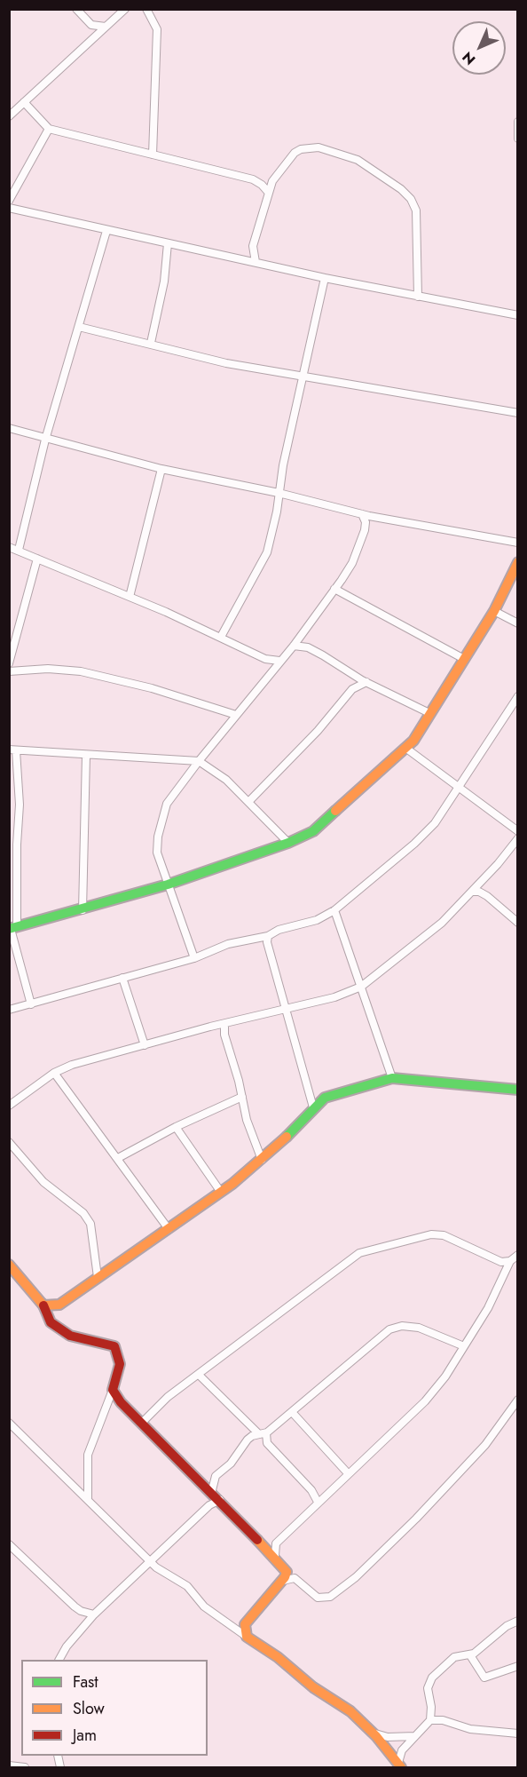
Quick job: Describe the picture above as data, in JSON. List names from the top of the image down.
{
  "legend": ["Fast", "Slow", "Jam"],
  "north": "bottom left"
}
